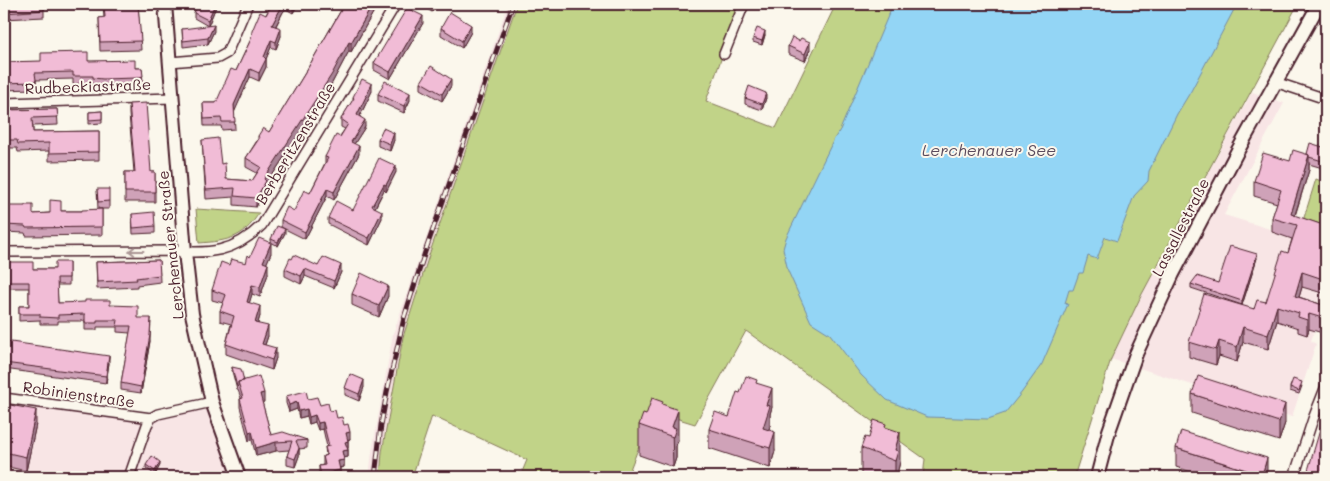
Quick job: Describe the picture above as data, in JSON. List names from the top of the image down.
{
  "streets": {
    "street": [
      "Rudbeckiastraße",
      "Berberitzenstraße",
      "Lassallestraße",
      "Lerchenauer Straße",
      "Robinienstraße"
    ]
  },
  "crossings": [
    ["Rudbeckiastraße", "Lerchenauer Straße"],
    ["Berberitzenstraße", "Lerchenauer Straße"]
  ],
  "water": ["Lerchenauer See"]
}
